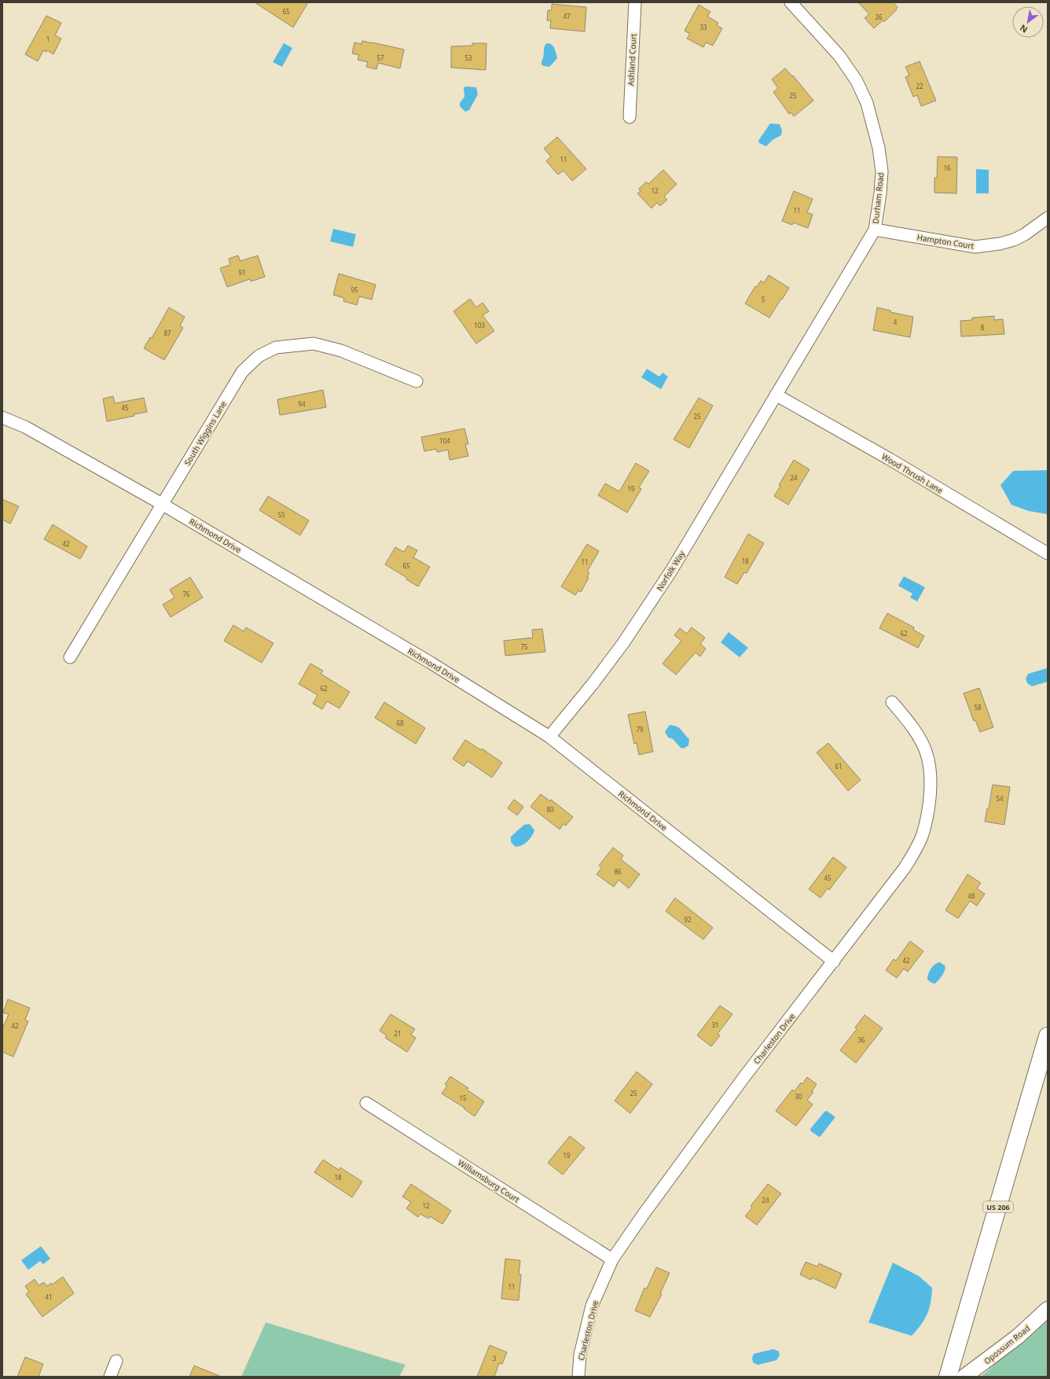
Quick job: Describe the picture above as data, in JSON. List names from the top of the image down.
{
  "streets": {
    "highway": ["US 206"],
    "street": [
      "Ashland Court",
      "Durham Road",
      "Hampton Court",
      "South Wiggins Lane",
      "Wood Thrush Lane",
      "Richmond Drive",
      "Norfolk Way",
      "Charleston Drive",
      "Williamsburg Court",
      "Opossum Road"
    ]
  },
  "crossings": [
    ["Durham Road", "Hampton Court"],
    ["Durham Road", "Wood Thrush Lane"],
    ["Durham Road", "Norfolk Way"],
    ["South Wiggins Lane", "Richmond Drive"],
    ["Wood Thrush Lane", "Norfolk Way"],
    ["Richmond Drive", "Norfolk Way"],
    ["Richmond Drive", "Charleston Drive"],
    ["Charleston Drive", "Williamsburg Court"]
  ],
  "house_numbers": [
    "65",
    "47",
    "26",
    "33",
    "1",
    "57",
    "53",
    "22",
    "25",
    "11",
    "16",
    "12",
    "11",
    "91",
    "95",
    "5",
    "4",
    "103",
    "8",
    "87",
    "94",
    "45",
    "25",
    "104",
    "24",
    "19",
    "55",
    "42",
    "18",
    "11",
    "65",
    "76",
    "62",
    "75",
    "62",
    "58",
    "68",
    "79",
    "61",
    "54",
    "80",
    "86",
    "45",
    "48",
    "92",
    "42",
    "31",
    "42",
    "21",
    "36",
    "25",
    "30",
    "15",
    "19",
    "18",
    "24",
    "12",
    "11",
    "41",
    "3"
  ],
  "north": "bottom left"
}
